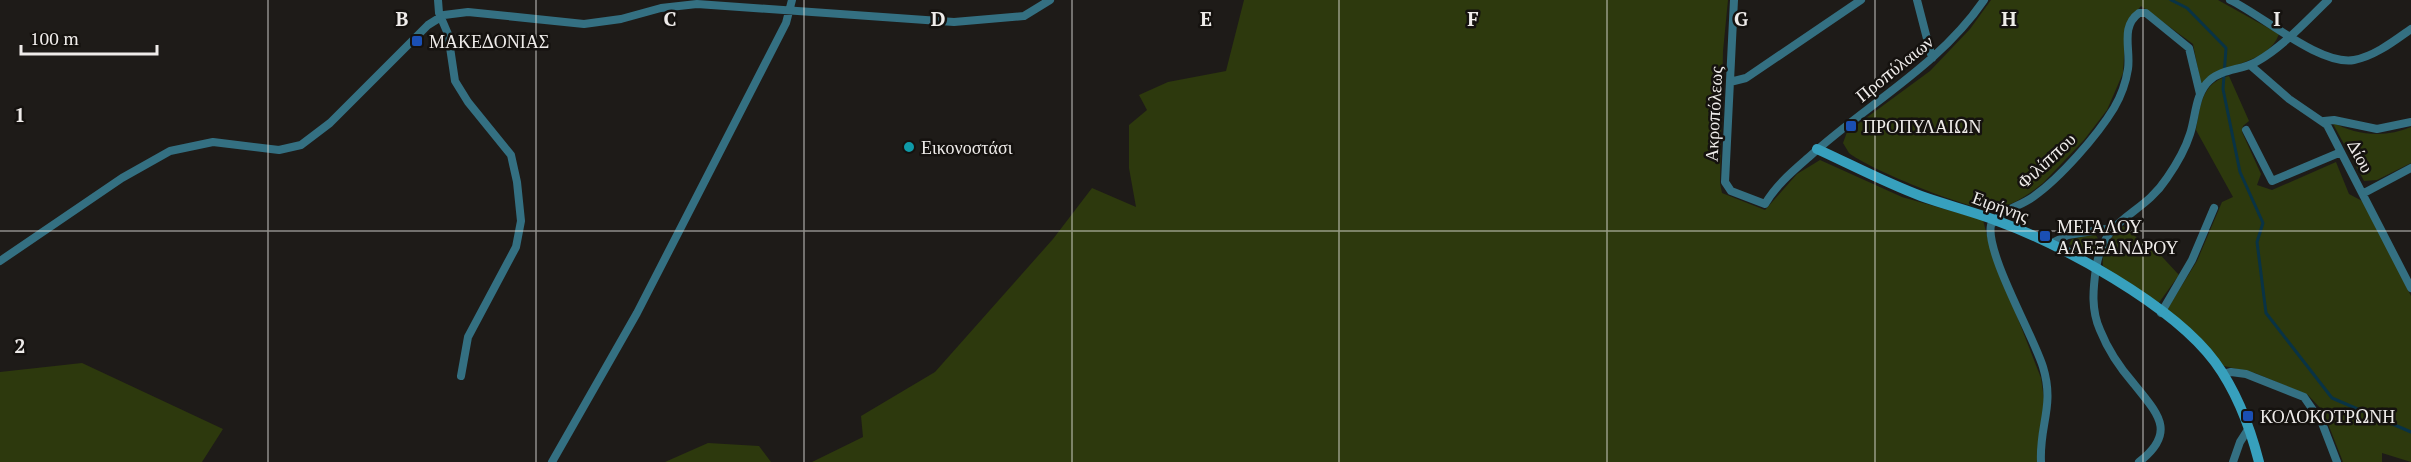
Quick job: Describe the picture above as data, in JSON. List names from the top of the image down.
{
  "streets": {
    "street": [
      "Προπύλαιων",
      "Ακροπόλεως",
      "Δίου",
      "Φιλίππου",
      "Ειρήνης"
    ]
  },
  "crossings": [
    ["Προπύλαιων", "Ακροπόλεως"],
    ["Προπύλαιων", "Ειρήνης"],
    ["Φιλίππου", "Ειρήνης"]
  ],
  "places": {
    "transit": [
      "ΜΑΚΕΔΟΝΙΑΣ",
      "ΠΡΟΠΥΛΑΙΩΝ",
      "ΜΕΓΑΛΟΥ ΑΛΕΞΑΝΔΡΟΥ",
      "ΚΟΛΟΚΟΤΡΩΝΗ"
    ],
    "other": ["Εικονοστάσι"]
  },
  "scale_bar": "100 m",
  "grid": {
    "columns": [
      "B",
      "C",
      "D",
      "E",
      "F",
      "G",
      "H",
      "I"
    ],
    "rows": ["1", "2"]
  }
}
